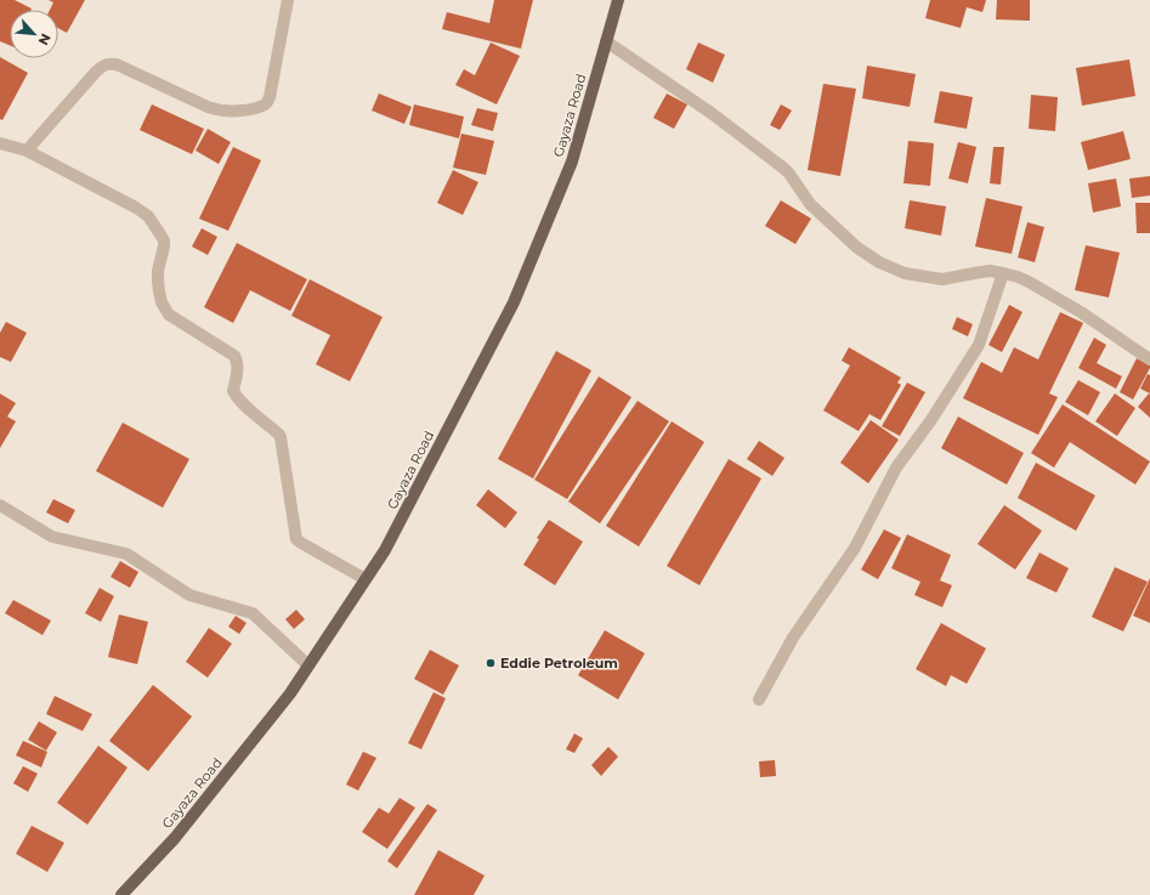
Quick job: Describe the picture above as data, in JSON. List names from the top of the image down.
{
  "streets": {
    "main road": ["Gayaza Road"]
  },
  "places": ["Eddie Petroleum"],
  "north": "bottom right"
}
